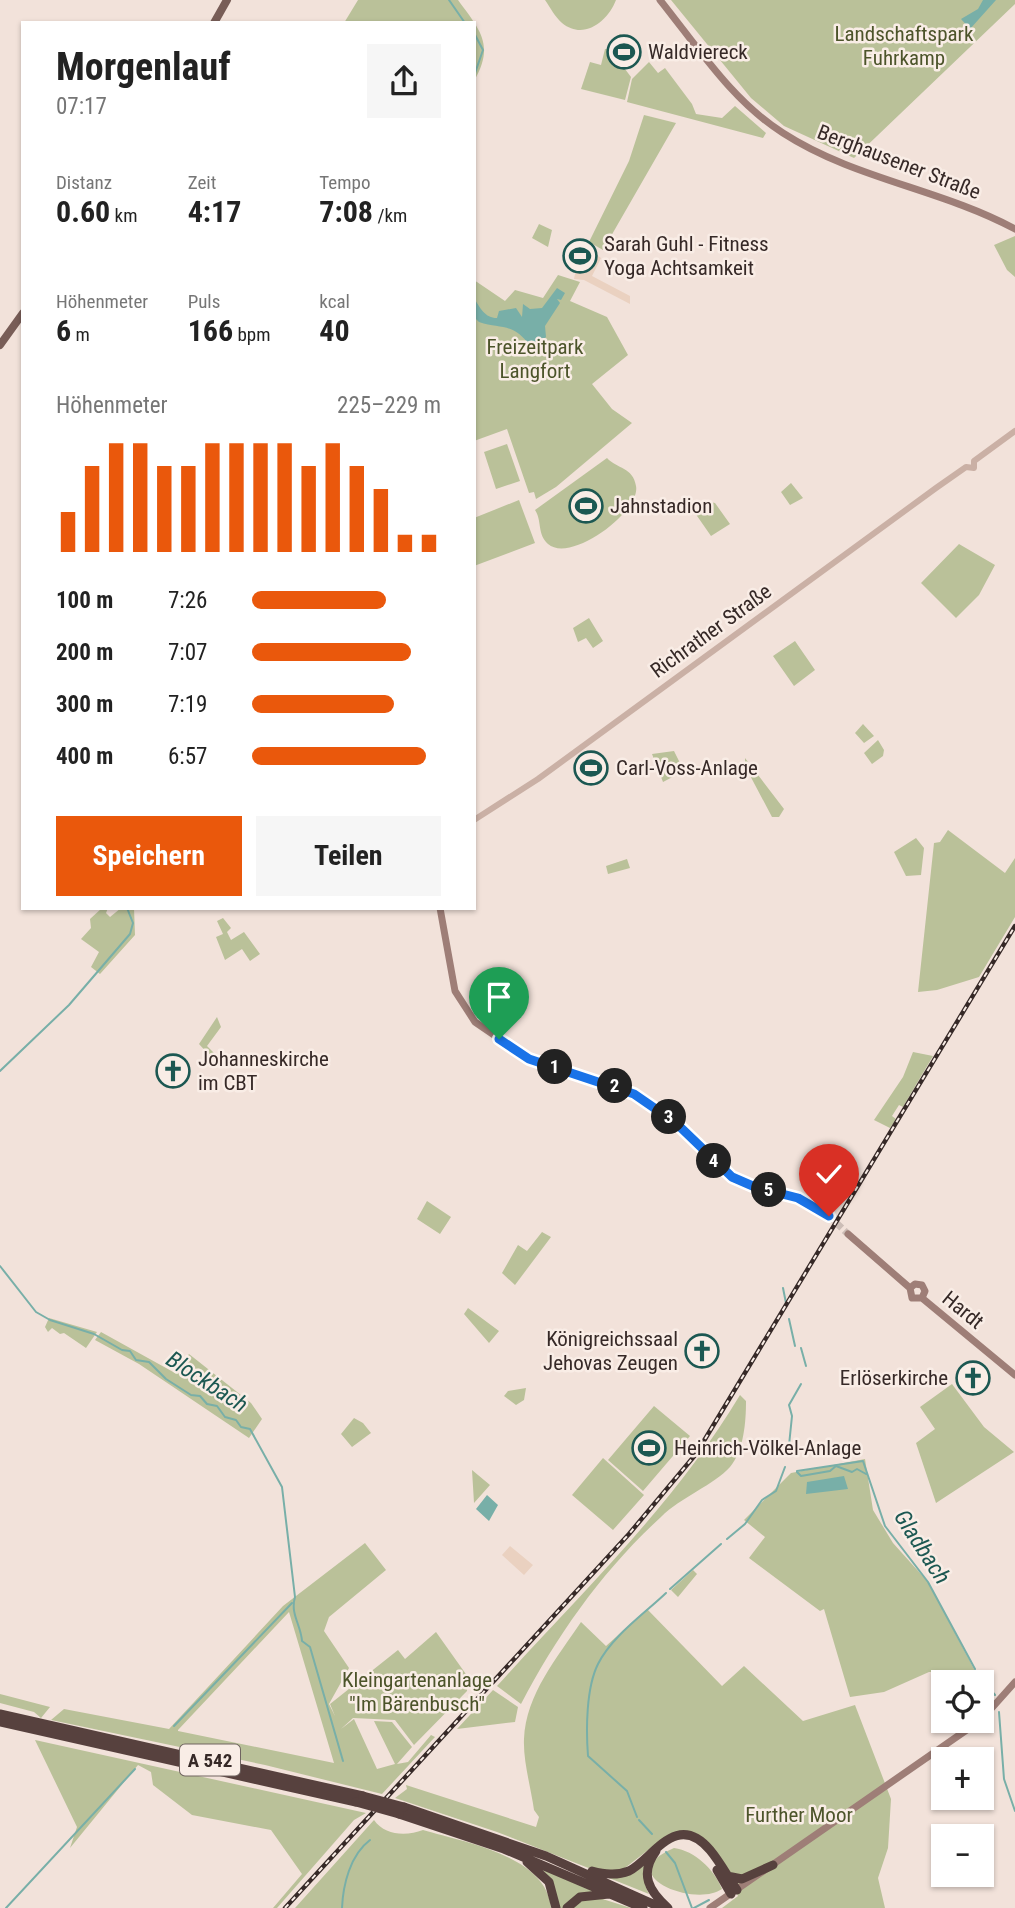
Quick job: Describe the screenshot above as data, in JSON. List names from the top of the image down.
{
  "streets": {
    "highway": ["A 542"],
    "main road": ["Berghausener Straße", "Hardt"],
    "street": ["Richrather Straße"]
  },
  "water": ["Blockbach", "Gladbach"],
  "parks": [
    "Landschaftspark Fuhrkamp",
    "Freizeitpark Langfort",
    "Kleingartenanlage \"Im Bärenbusch\"",
    "Further Moor"
  ],
  "places": {
    "sports": [
      "Waldviereck",
      "Sarah Guhl - Fitness Yoga Achtsamkeit",
      "Jahnstadion",
      "Carl-Voss-Anlage",
      "Heinrich-Völkel-Anlage"
    ],
    "church": ["Johanneskirche im CBT", "Königreichssaal Jehovas Zeugen", "Erlöserkirche"]
  },
  "page": {
    "heading": ["Morgenlauf", "07:17"],
    "stats": [
      ["Distanz", "0.60 km"],
      ["Zeit", "4:17"],
      ["Tempo", "7:08 /km"],
      ["Höhenmeter", "6 m"],
      ["Puls", "166 bpm"],
      ["kcal", "40"]
    ],
    "chart": ["Höhenmeter", "225–229 m"],
    "list": [
      {
        "name": "100 m",
        "note": "7:26"
      },
      {
        "name": "200 m",
        "note": "7:07"
      },
      {
        "name": "300 m",
        "note": "7:19"
      },
      {
        "name": "400 m",
        "note": "6:57"
      }
    ],
    "buttons": ["Speichern", "Teilen"],
    "pins": [
      "1",
      "2",
      "3",
      "4",
      "5"
    ],
    "map_buttons": ["+", "−"]
  }
}
